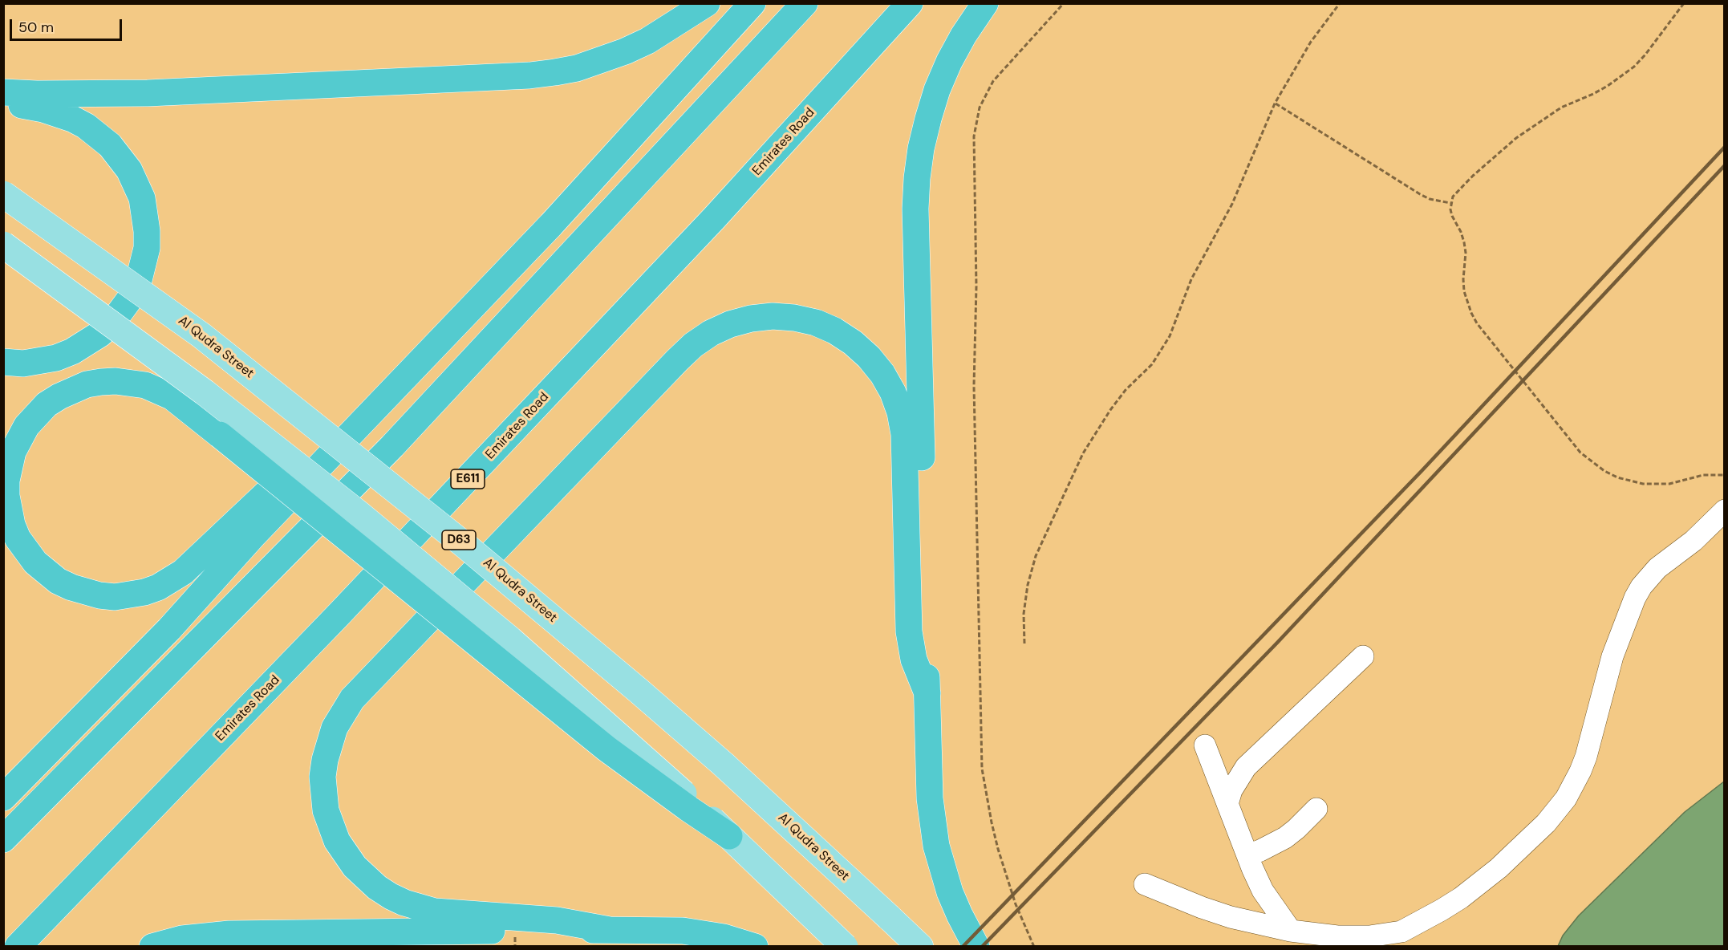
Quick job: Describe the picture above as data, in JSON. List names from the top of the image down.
{
  "streets": {
    "highway": ["Emirates Road", "E611"],
    "main road": ["Al Qudra Street", "D63"]
  },
  "scale_bar": "50 m"
}
